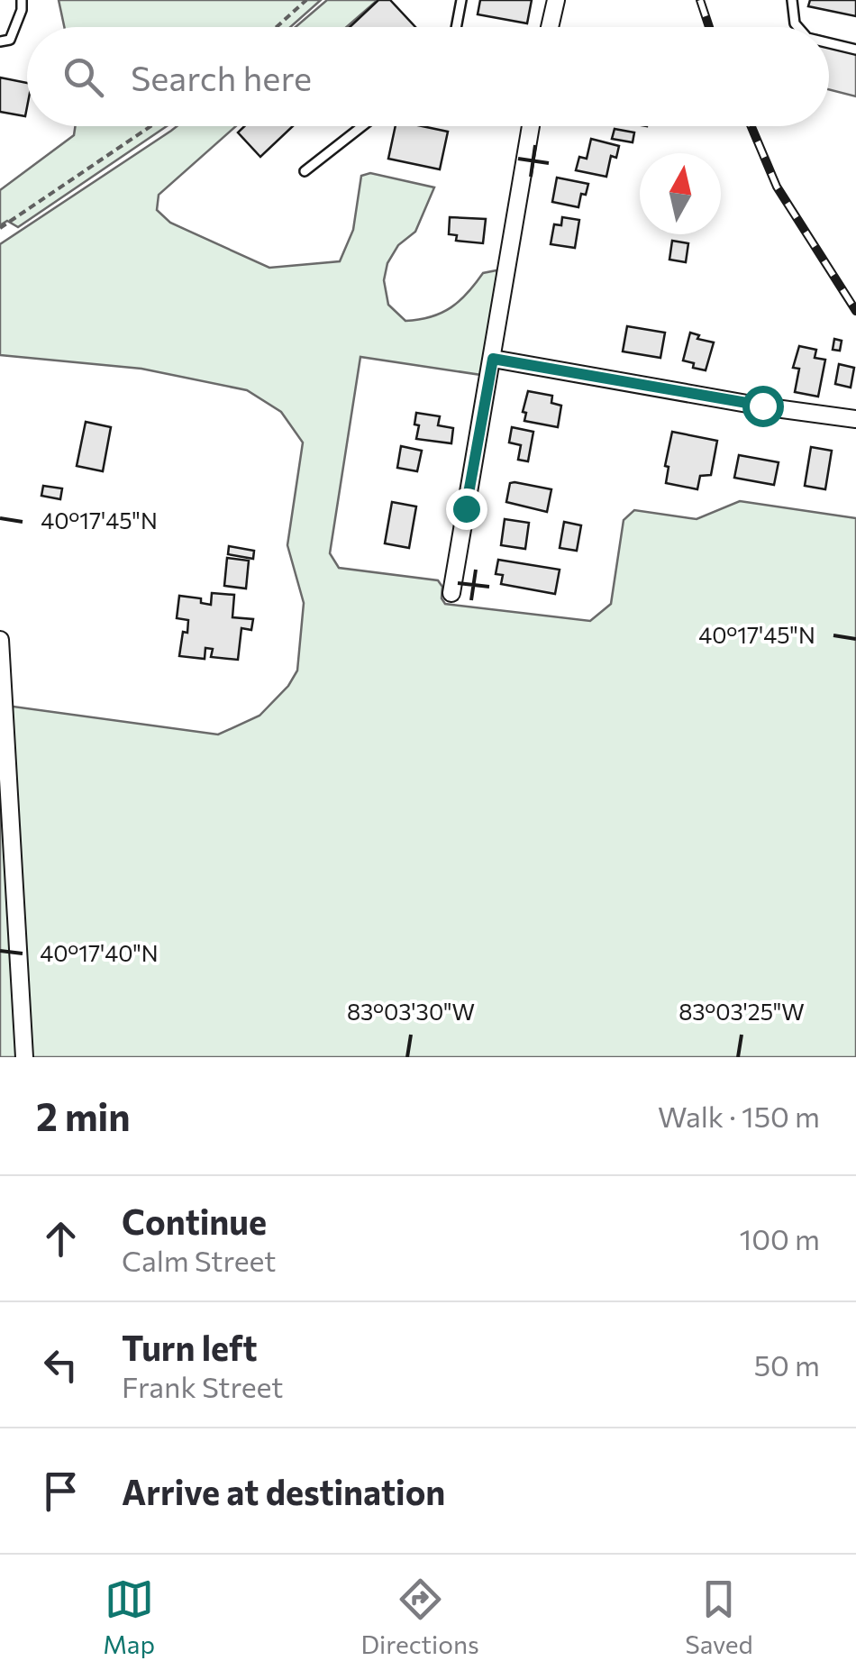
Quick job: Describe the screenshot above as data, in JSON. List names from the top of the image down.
{
  "north": "top",
  "page": {
    "search": "Search here",
    "heading": ["2 min", "Walk · 150 m"],
    "list": [
      ["Continue", "Calm Street", "100 m"],
      ["Turn left", "Frank Street", "50 m"],
      "Arrive at destination"
    ],
    "nav": ["Map", "Directions", "Saved"]
  },
  "coordinates": [
    "40°17'45\"N",
    "40°17'40\"N",
    "83°03'30\"W",
    "83°03'25\"W"
  ]
}
